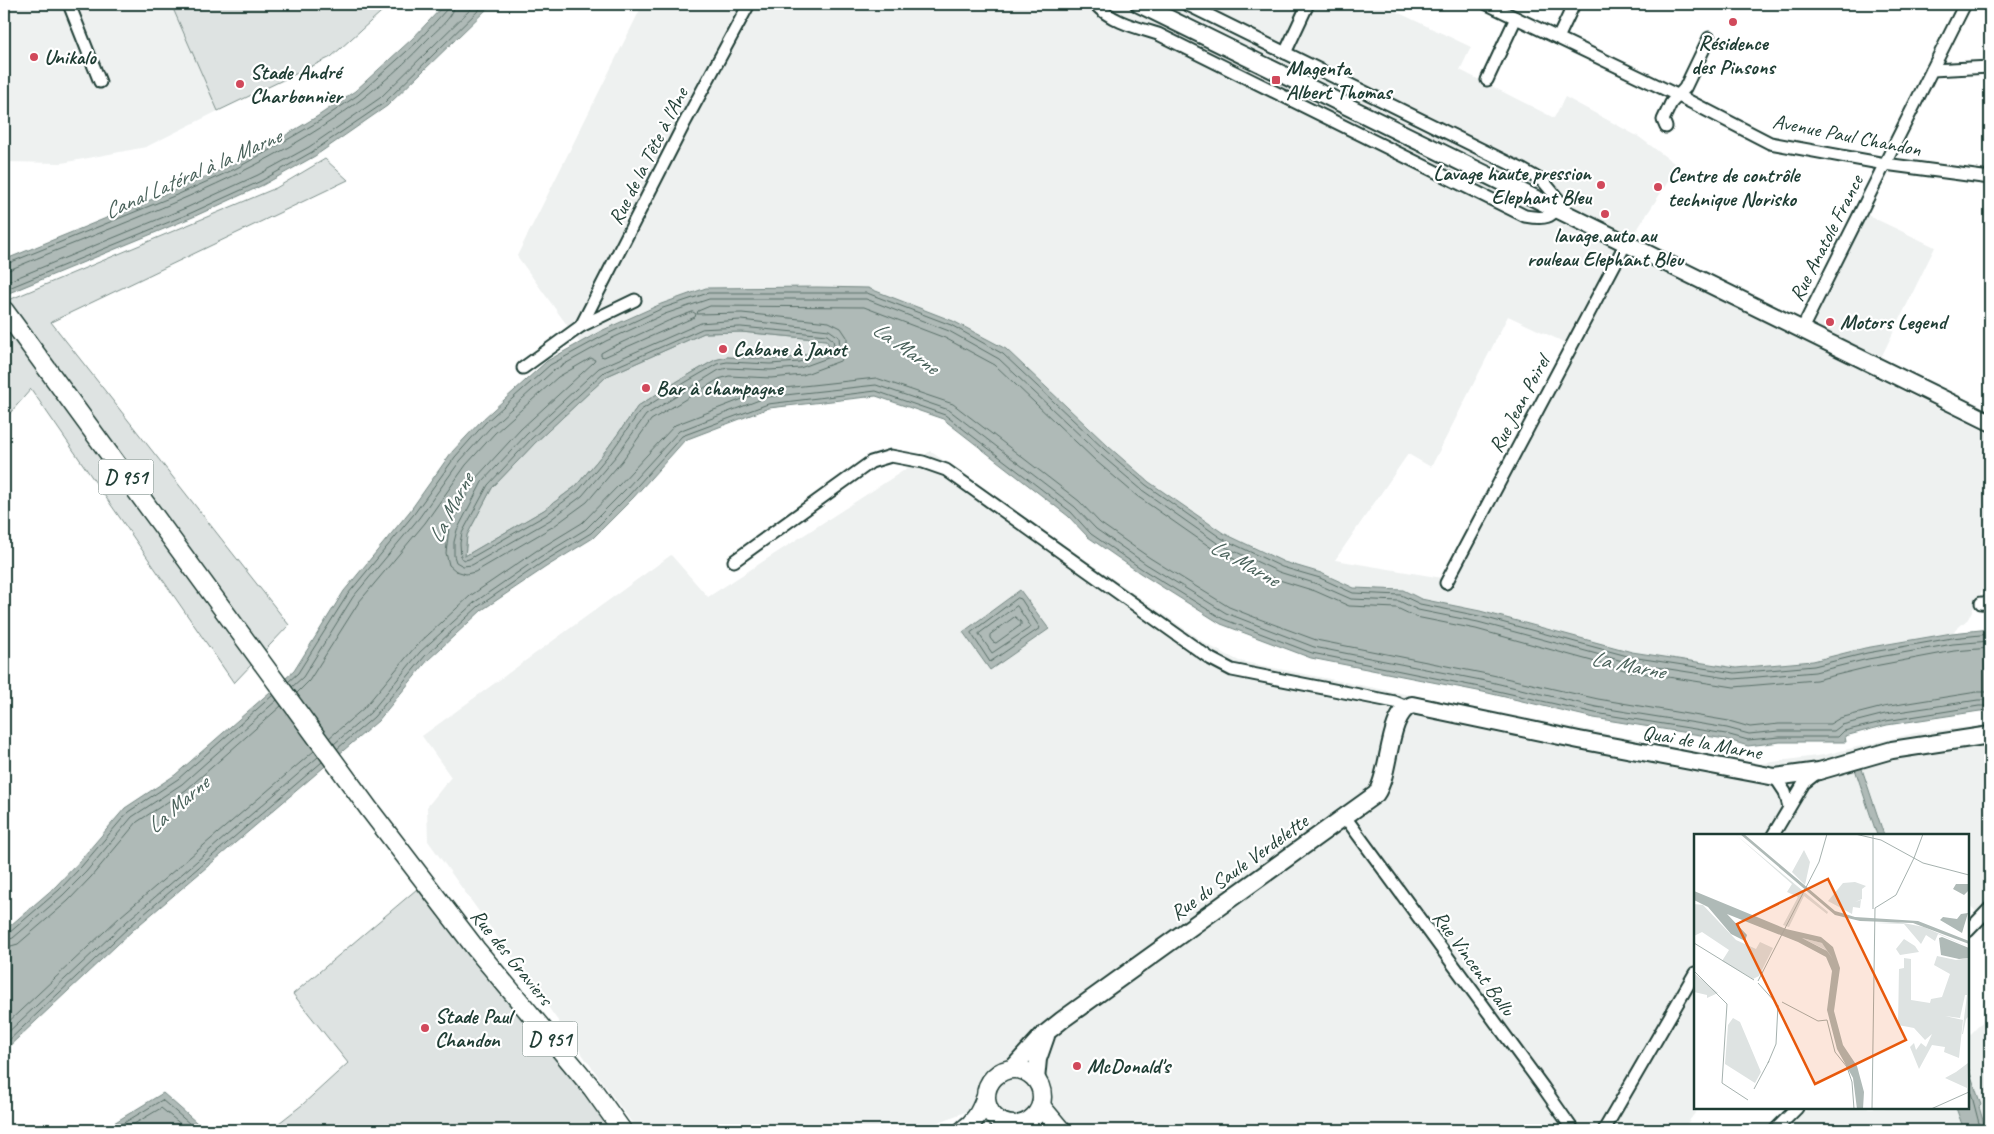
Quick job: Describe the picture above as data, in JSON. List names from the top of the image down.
{
  "streets": {
    "main road": ["D 951", "Rue des Graviers"],
    "street": [
      "Avenue Paul Chandon",
      "Rue de la Tête à l'Ane",
      "Rue Anatole France",
      "Rue Jean Poirel",
      "Quai de la Marne",
      "Rue du Saule Verdelette",
      "Rue Vincent Ballu"
    ]
  },
  "crossings": [
    ["Avenue Paul Chandon", "Rue Anatole France"],
    ["Quai de la Marne", "Rue du Saule Verdelette"],
    ["Rue du Saule Verdelette", "Rue Vincent Ballu"]
  ],
  "water": ["Canal Latéral à la Marne", "La Marne"],
  "places": {
    "other": [
      "Résidence des Pinsons",
      "Unikalo",
      "Stade André Charbonnier",
      "Lavage haute pression Elephant Bleu",
      "Centre de contrôle technique Norisko",
      "lavage auto au rouleau Elephant Bleu",
      "Motors Legend",
      "Cabane à Janot",
      "Bar à champagne",
      "Stade Paul Chandon",
      "McDonald's"
    ],
    "transit": ["Magenta Albert Thomas"]
  }
}
